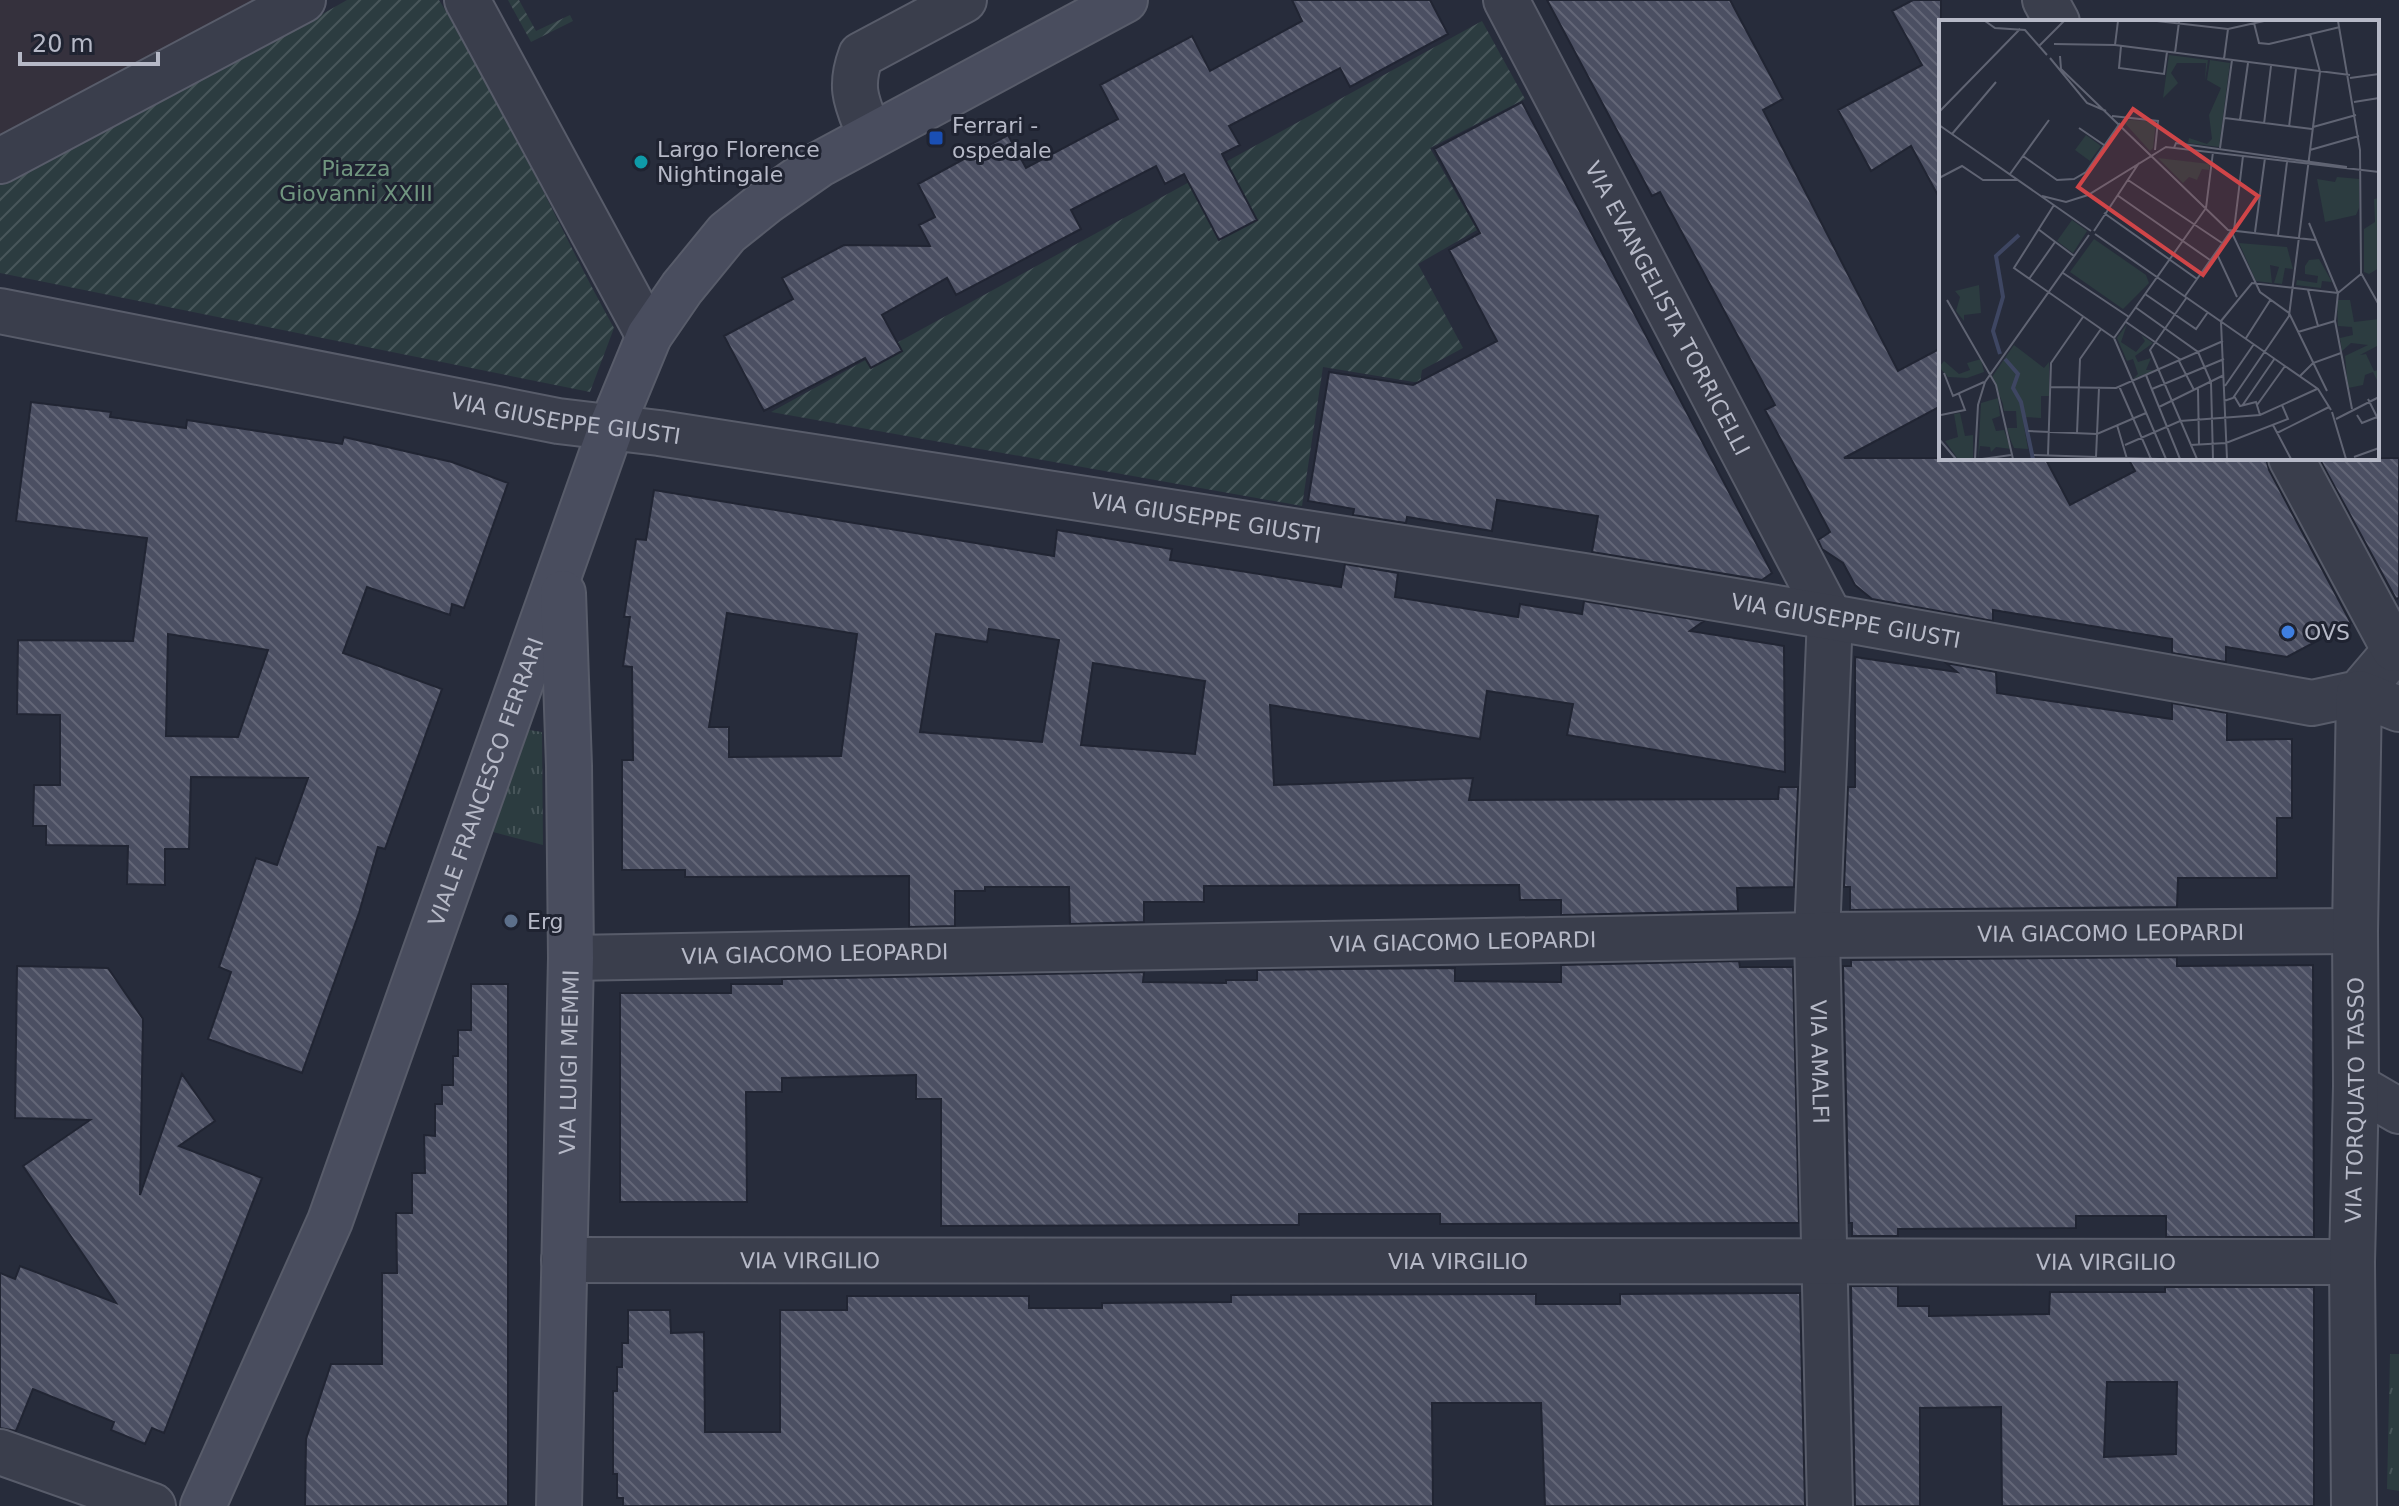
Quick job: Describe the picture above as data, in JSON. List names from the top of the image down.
{
  "streets": {
    "street": [
      "VIA EVANGELISTA TORRICELLI",
      "VIA GIUSEPPE GIUSTI",
      "VIALE FRANCESCO FERRARI",
      "VIA GIACOMO LEOPARDI",
      "VIA AMALFI",
      "VIA LUIGI MEMMI",
      "VIA TORQUATO TASSO",
      "VIA VIRGILIO"
    ]
  },
  "crossings": [
    ["VIA EVANGELISTA TORRICELLI", "VIA GIUSEPPE GIUSTI"],
    ["VIA EVANGELISTA TORRICELLI", "VIA AMALFI"],
    ["VIA GIUSEPPE GIUSTI", "VIALE FRANCESCO FERRARI"],
    ["VIA GIUSEPPE GIUSTI", "VIA AMALFI"],
    ["VIA GIUSEPPE GIUSTI", "VIA TORQUATO TASSO"],
    ["VIALE FRANCESCO FERRARI", "VIA LUIGI MEMMI"],
    ["VIA GIACOMO LEOPARDI", "VIA AMALFI"],
    ["VIA GIACOMO LEOPARDI", "VIA LUIGI MEMMI"],
    ["VIA GIACOMO LEOPARDI", "VIA TORQUATO TASSO"],
    ["VIA AMALFI", "VIA VIRGILIO"],
    ["VIA LUIGI MEMMI", "VIA VIRGILIO"],
    ["VIA TORQUATO TASSO", "VIA VIRGILIO"]
  ],
  "parks": ["Piazza Giovanni XXIII"],
  "places": {
    "transit": ["Ferrari - ospedale"],
    "other": ["Largo Florence Nightingale", "OVS", "Erg"]
  },
  "scale_bar": "20 m"
}
